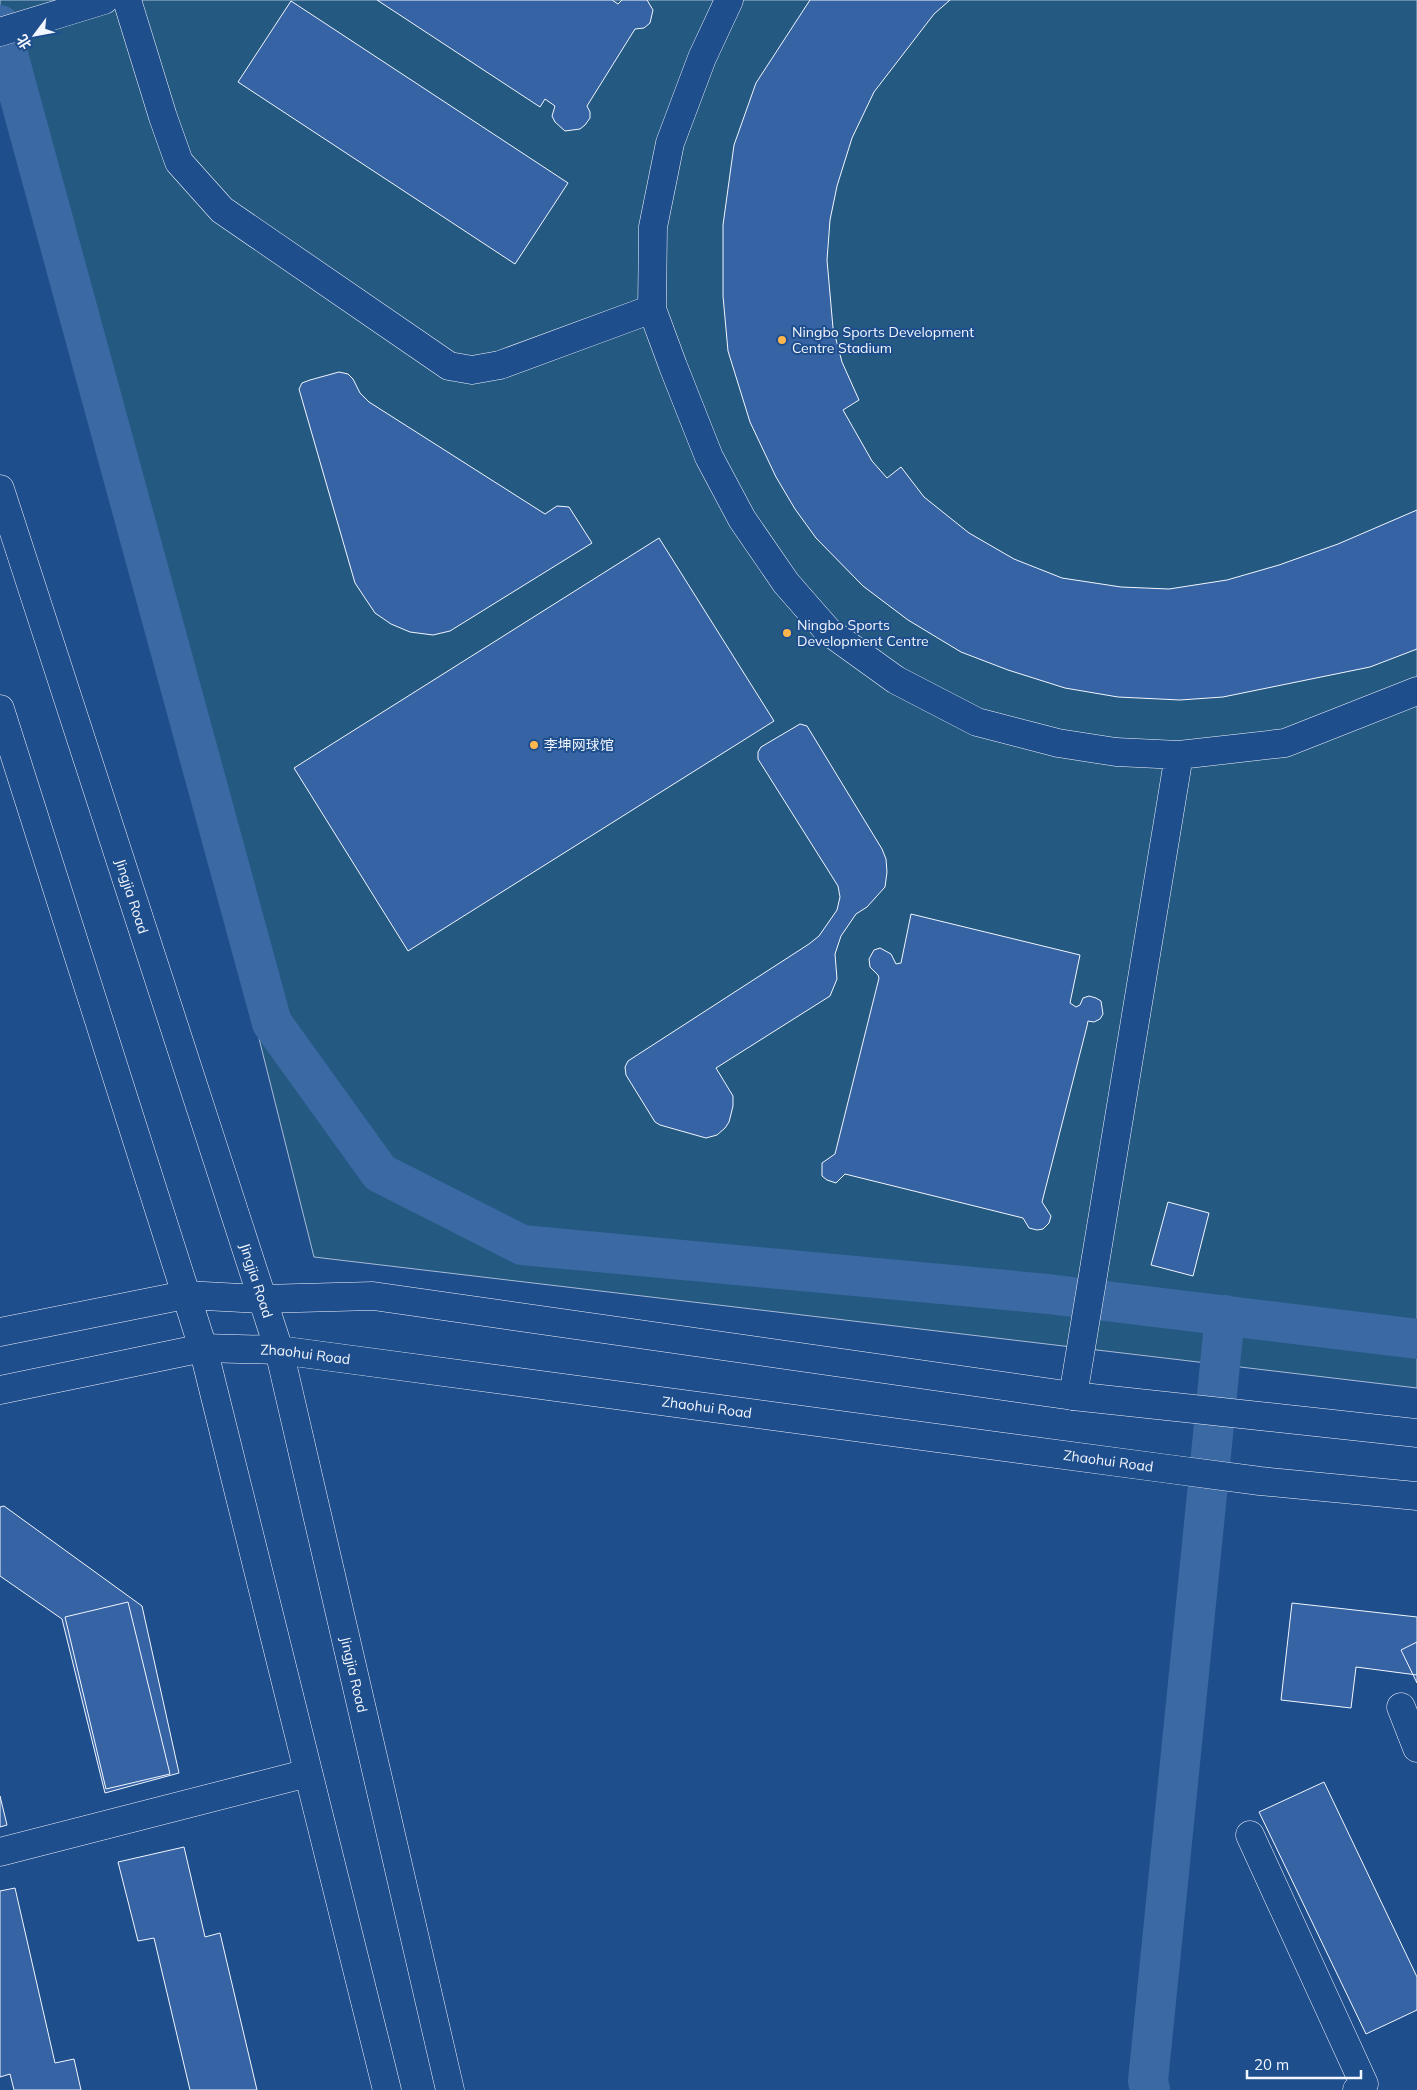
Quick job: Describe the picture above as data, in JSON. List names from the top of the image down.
{
  "streets": {
    "main road": ["Jingjia Road", "Zhaohui Road"]
  },
  "crossings": [
    ["Jingjia Road", "Zhaohui Road"]
  ],
  "places": ["Ningbo Sports Development Centre Stadium", "Ningbo Sports Development Centre", "李坤网球馆"],
  "scale_bar": "20 m",
  "north": "bottom left"
}
